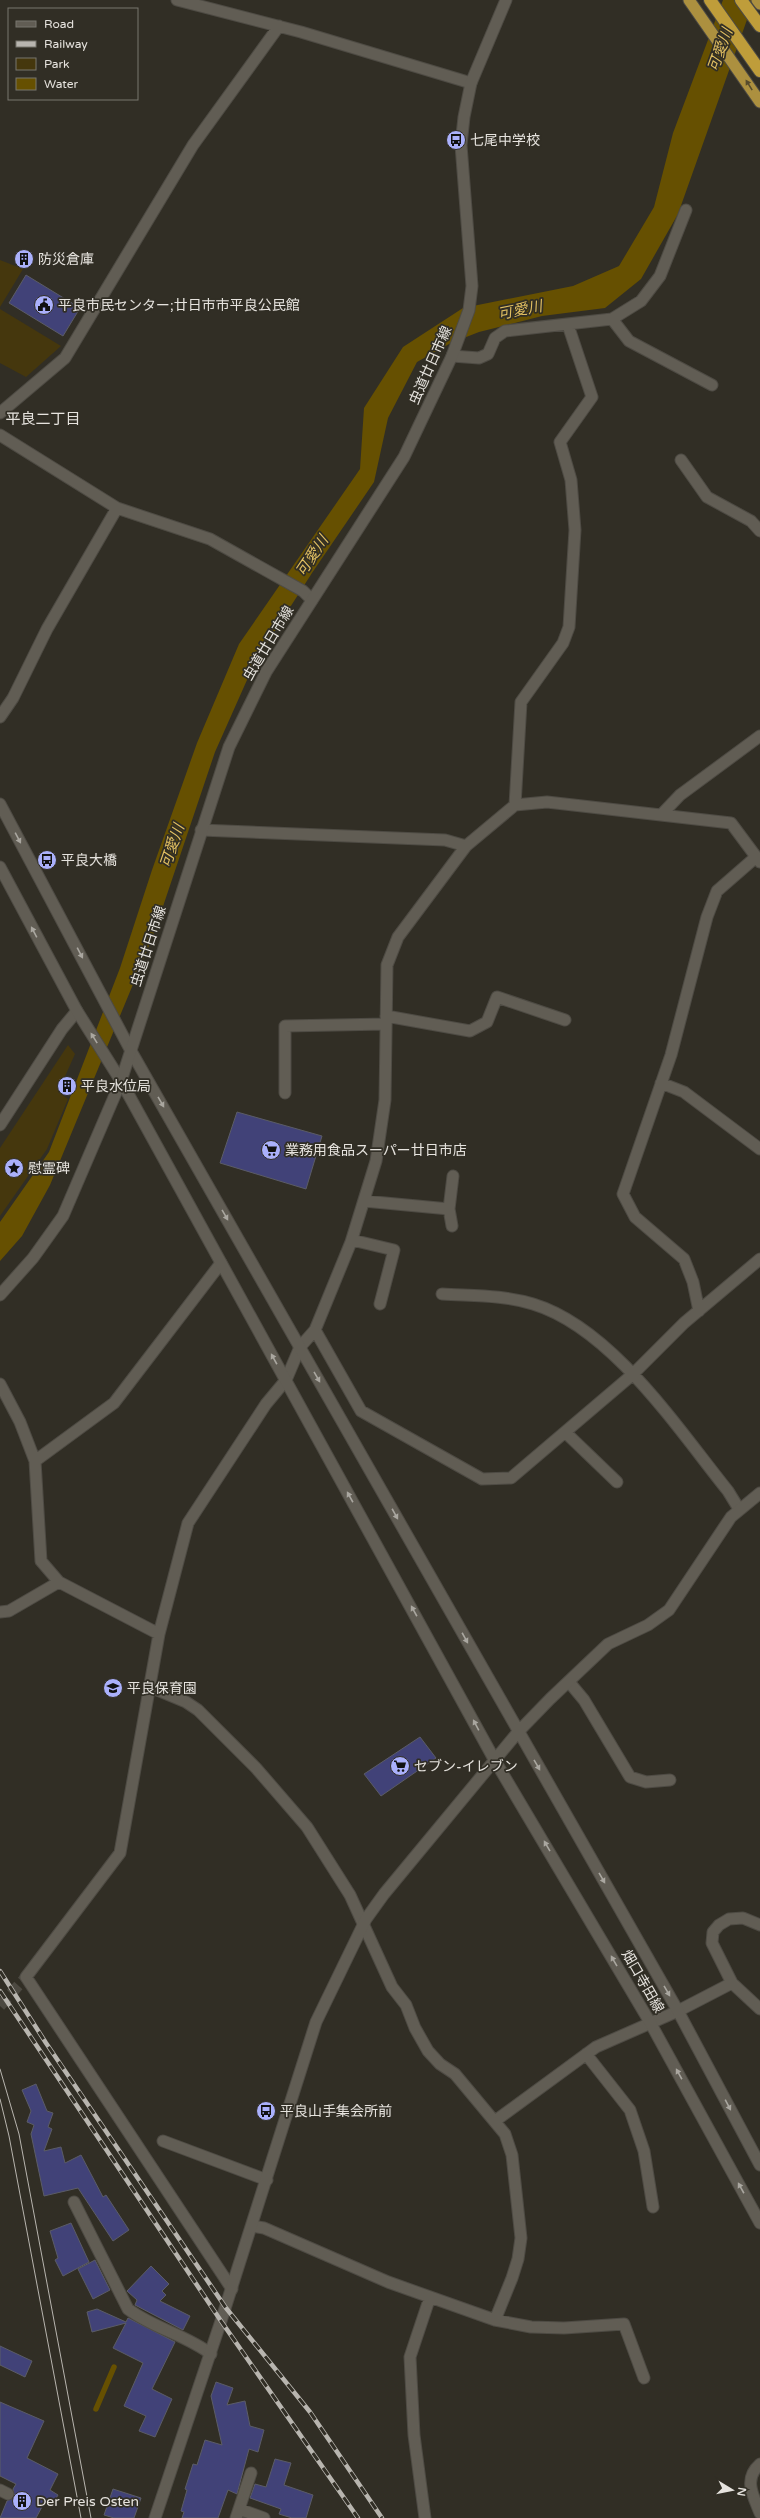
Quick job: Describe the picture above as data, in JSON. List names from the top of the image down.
{
  "streets": {
    "street": ["虫道廿日市線", "畑口寺田線"]
  },
  "crossings": [
    ["虫道廿日市線", "畑口寺田線"]
  ],
  "districts": ["平良二丁目"],
  "water": ["可愛川"],
  "places": {
    "bus stop": ["七尾中学校", "平良大橋", "平良山手集会所前"],
    "building": ["防災倉庫", "平良水位局", "Der Preis Osten"],
    "public building": ["平良市民センター;廿日市市平良公民館"],
    "supermarket": ["業務用食品スーパー廿日市店", "セブン-イレブン"],
    "place": ["慰霊碑"],
    "school or university": ["平良保育園"]
  },
  "legend": [
    "Road",
    "Railway",
    "Park",
    "Water"
  ],
  "north": "right"
}
